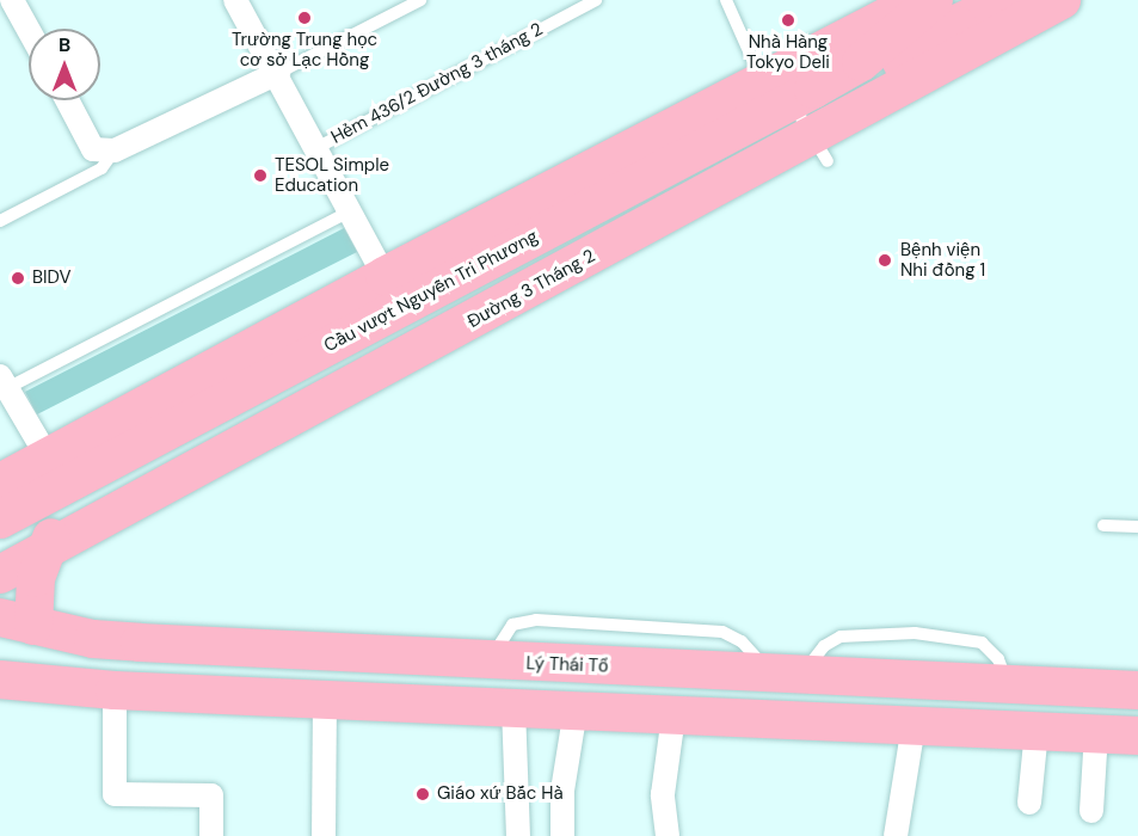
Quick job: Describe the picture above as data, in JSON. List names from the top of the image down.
{
  "streets": {
    "main road": ["Đường 3 Tháng 2", "Cầu vượt Nguyễn Tri Phương", "Lý Thái Tổ"],
    "lane": ["Hẻm 436/2 Đường 3 tháng 2"]
  },
  "crossings": [
    ["Đường 3 Tháng 2", "Cầu vượt Nguyễn Tri Phương"]
  ],
  "places": [
    "Trường Trung học cơ sở Lạc Hồng",
    "Nhà Hàng Tokyo Deli",
    "TESOL Simple Education",
    "Bệnh viện Nhi đồng 1",
    "BIDV",
    "Giáo xứ Bắc Hà"
  ],
  "north": "top"
}
